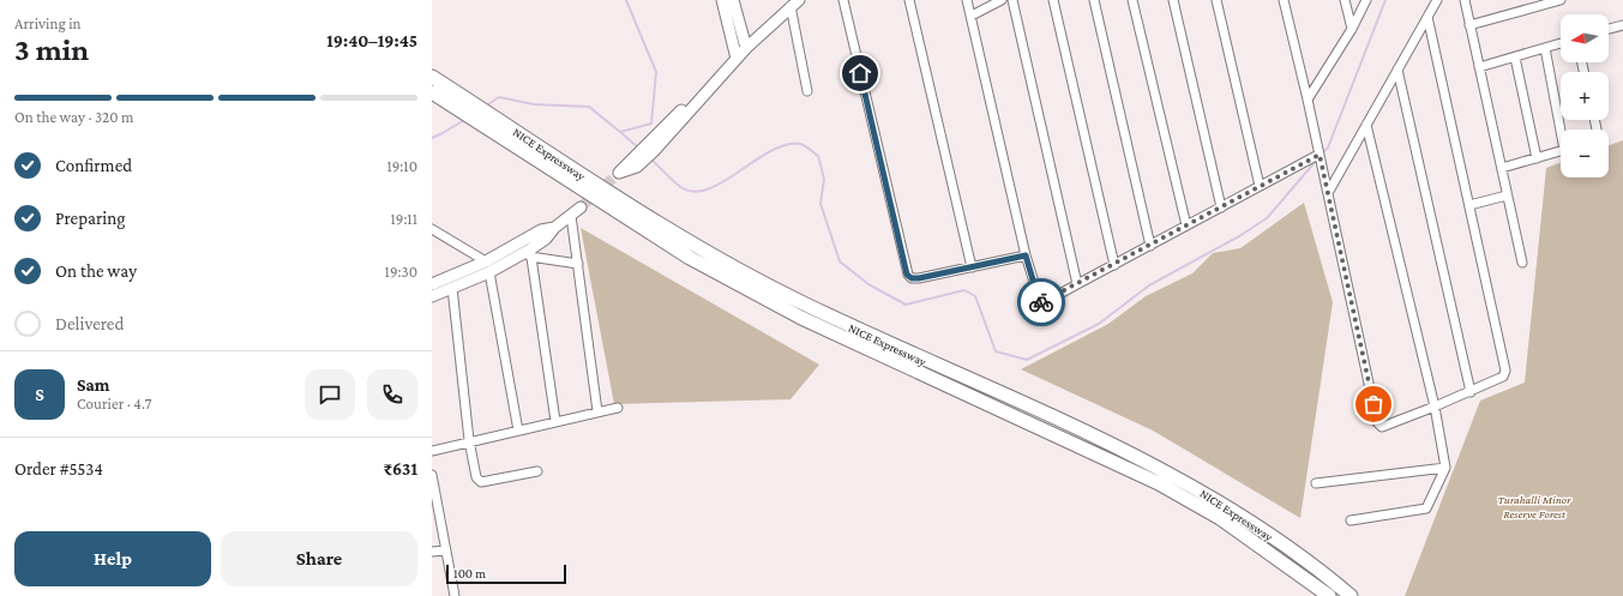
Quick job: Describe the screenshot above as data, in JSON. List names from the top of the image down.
{
  "streets": {
    "highway": ["NICE Expressway"]
  },
  "parks": ["Turahalli Minor Reserve Forest"],
  "scale_bar": "100 m",
  "north": "left",
  "page": {
    "heading": ["3 min", "Arriving in", "19:40–19:45"],
    "panel": [
      "Sam",
      "Courier · 4.7",
      "Order #5534",
      "₹631"
    ],
    "map_buttons": ["+", "−"],
    "bar": "On the way · 320 m",
    "list": [
      ["Confirmed", "19:10"],
      ["Preparing", "19:11"],
      ["On the way", "19:30"],
      "Delivered"
    ],
    "round": "S",
    "buttons": ["Help", "Share"],
    "scale": "100 m"
  }
}
